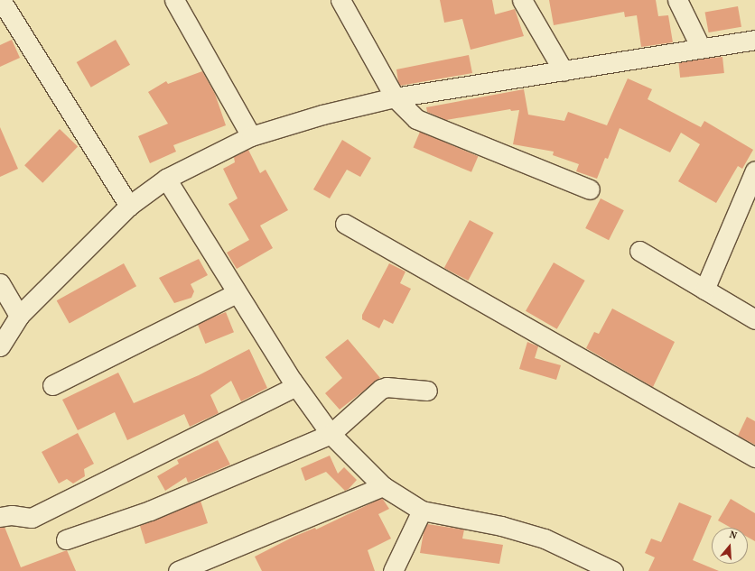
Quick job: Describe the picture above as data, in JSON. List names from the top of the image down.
{
  "north": "top"
}
